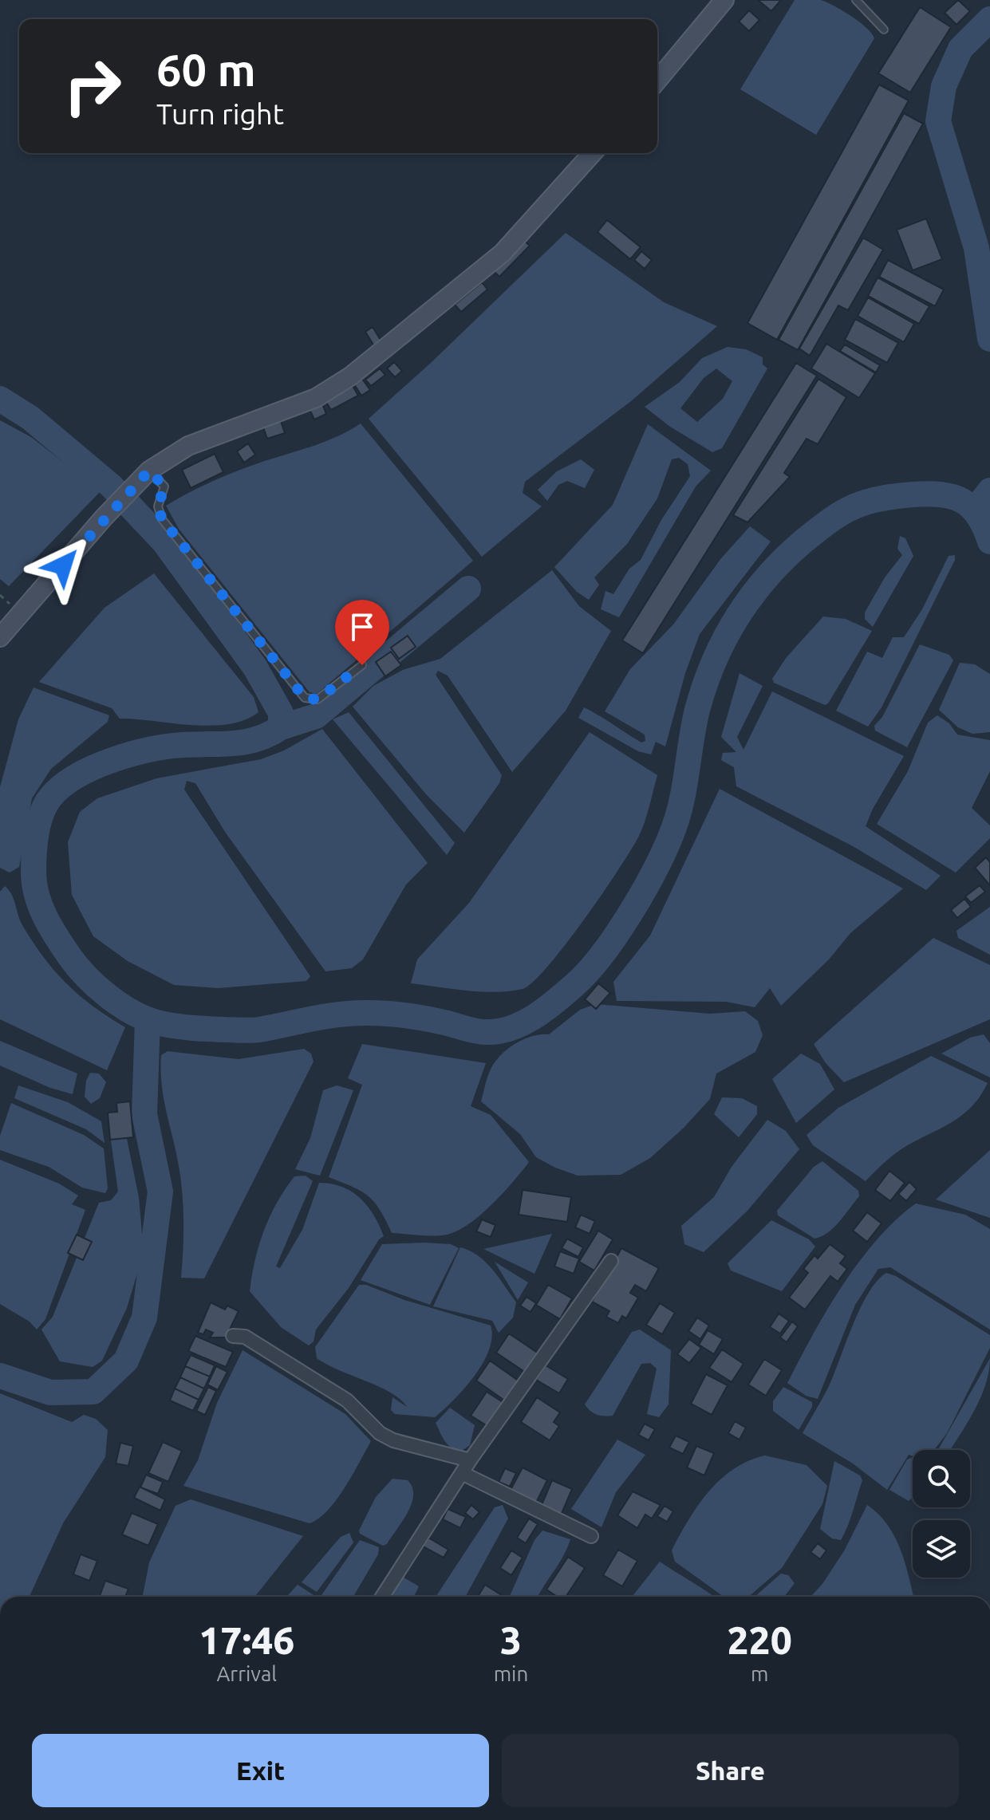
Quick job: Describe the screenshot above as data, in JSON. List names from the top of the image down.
{
  "page": {
    "turn": ["60 m", "Turn right"],
    "eta": [
      "17:46",
      "Arrival",
      "3",
      "min",
      "220",
      "m"
    ],
    "buttons": ["Exit", "Share"]
  }
}
